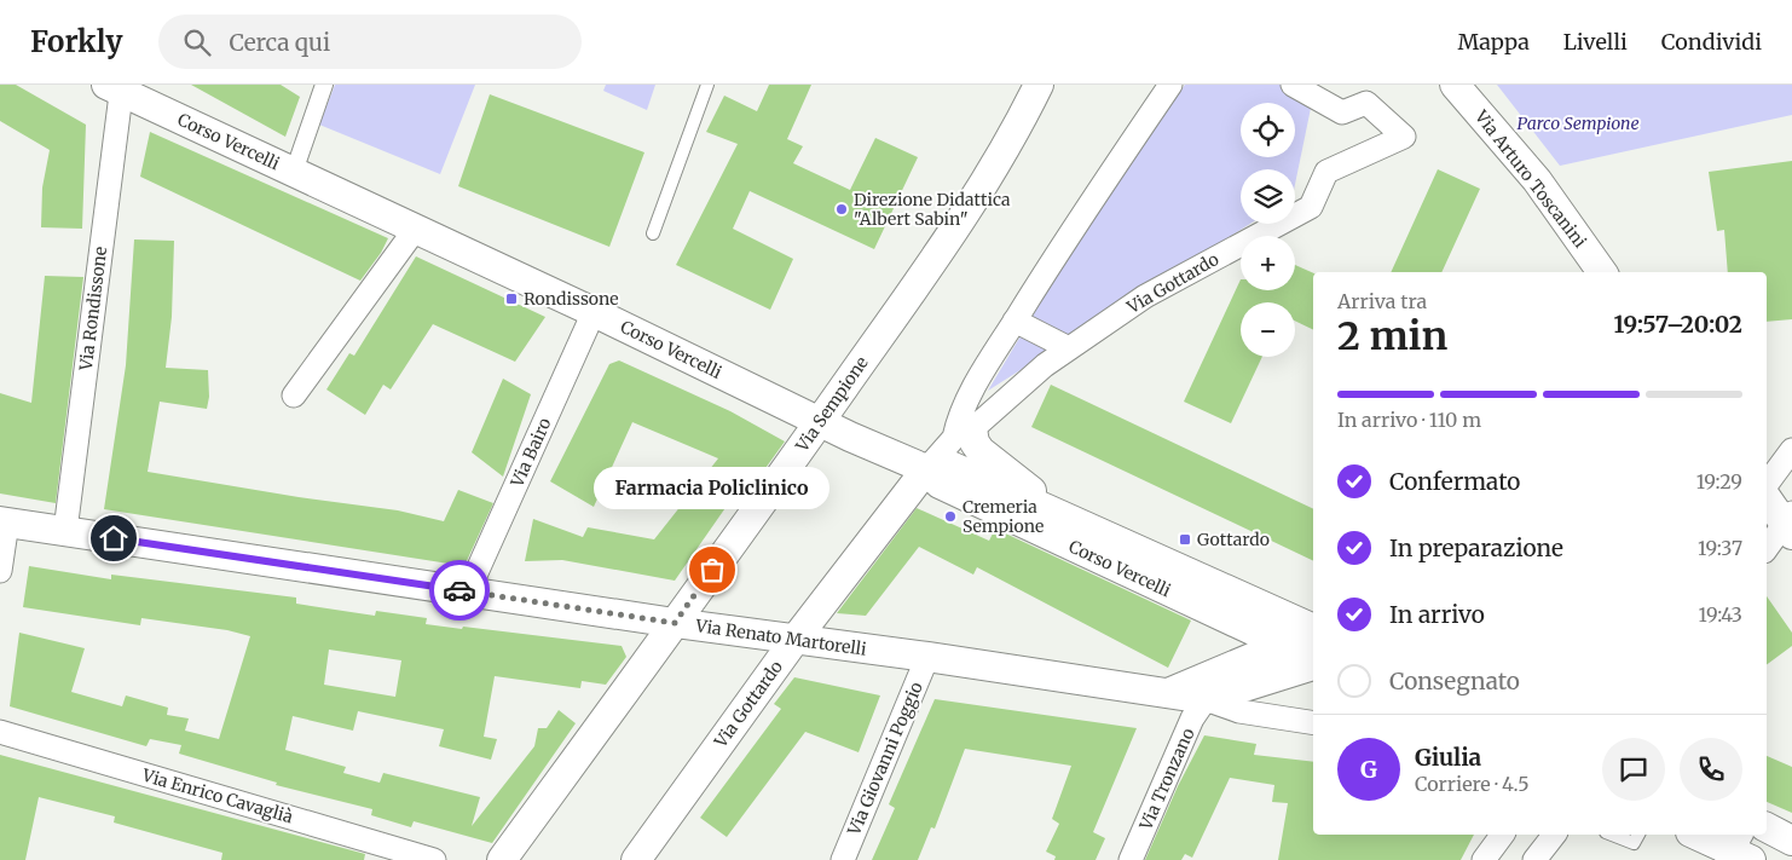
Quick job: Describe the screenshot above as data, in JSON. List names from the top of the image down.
{
  "streets": {
    "street": [
      "Corso Vercelli",
      "Via Arturo Toscanini",
      "Via Gottardo",
      "Via Rondissone",
      "Via Sempione",
      "Via Bairo",
      "Via Renato Martorelli",
      "Via Giovanni Poggio",
      "Via Tronzano",
      "Via Enrico Cavaglià"
    ]
  },
  "crossings": [
    ["Corso Vercelli", "Via Gottardo"],
    ["Corso Vercelli", "Via Rondissone"],
    ["Corso Vercelli", "Via Sempione"],
    ["Corso Vercelli", "Via Bairo"],
    ["Via Gottardo", "Via Renato Martorelli"],
    ["Via Rondissone", "Via Renato Martorelli"],
    ["Via Sempione", "Via Renato Martorelli"],
    ["Via Bairo", "Via Renato Martorelli"],
    ["Via Renato Martorelli", "Via Giovanni Poggio"],
    ["Via Renato Martorelli", "Via Tronzano"]
  ],
  "parks": ["Parco Sempione"],
  "places": {
    "other": ["Direzione Didattica \"Albert Sabin\"", "Cremeria Sempione", "Farmacia Policlinico"],
    "transit": ["Rondissone", "Gottardo"]
  },
  "page": {
    "header": "Forkly",
    "search": "Cerca qui",
    "nav": ["Mappa", "Livelli", "Condividi"],
    "map_buttons": ["+", "−"],
    "heading": ["2 min", "Arriva tra", "19:57–20:02"],
    "panel": ["Giulia", "Corriere · 4.5"],
    "bar": "In arrivo · 110 m",
    "list": [
      ["Confermato", "19:29"],
      ["In preparazione", "19:37"],
      ["In arrivo", "19:43"],
      "Consegnato"
    ],
    "bubble": "Farmacia Policlinico",
    "round": "G"
  }
}
